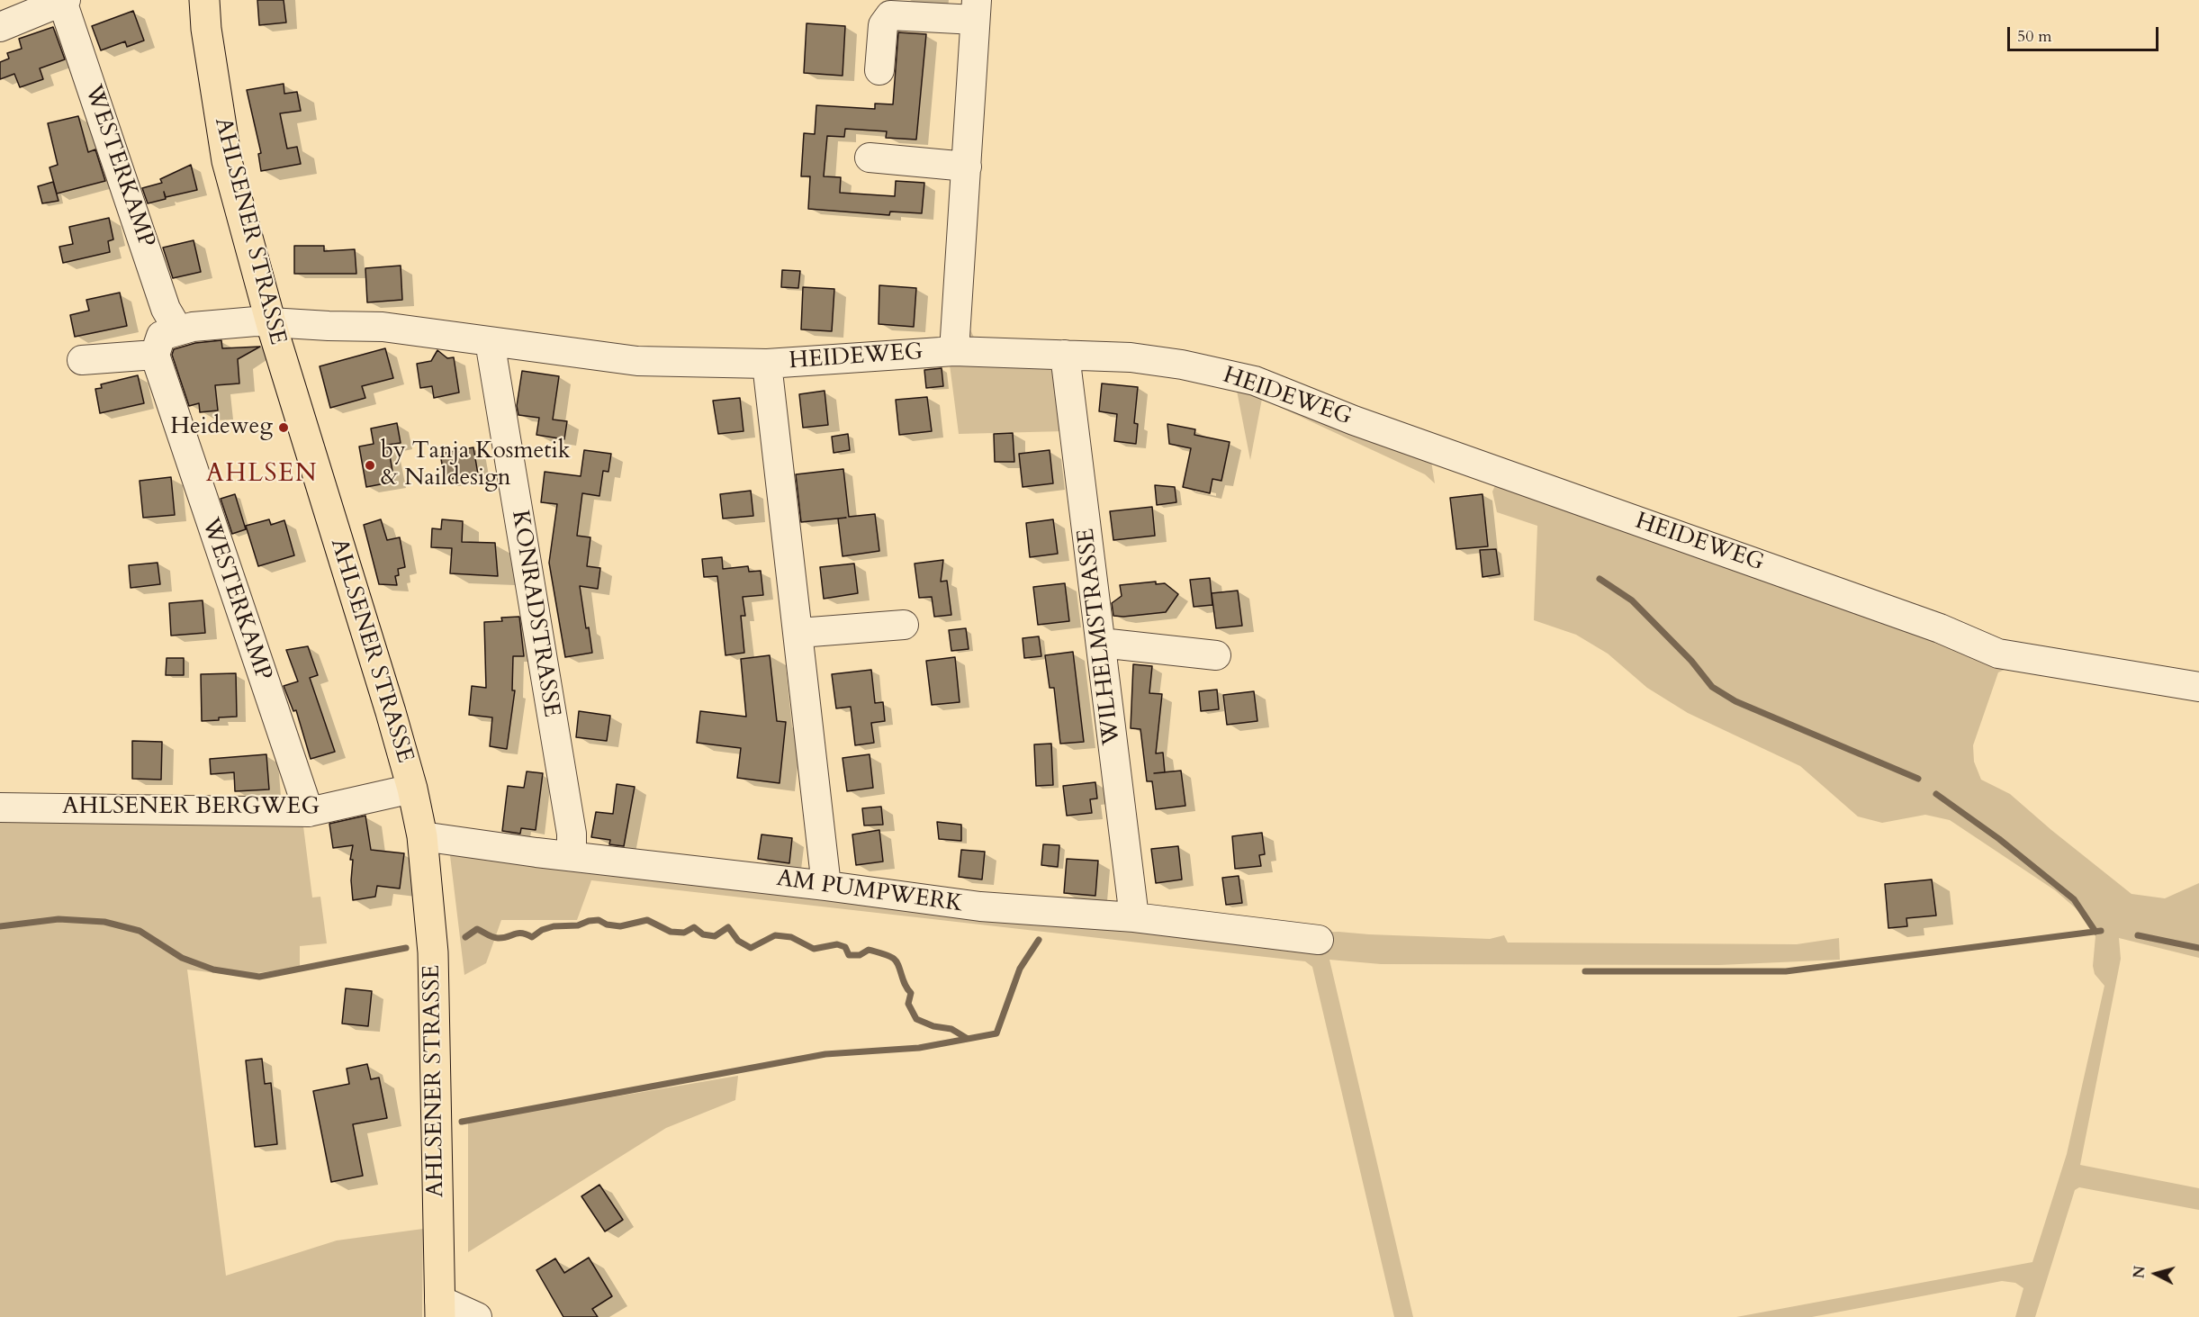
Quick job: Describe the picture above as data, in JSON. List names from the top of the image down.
{
  "streets": {
    "main road": ["AHLSENER STRASSE"],
    "street": [
      "WESTERKAMP",
      "HEIDEWEG",
      "KONRADSTRASSE",
      "WILHELMSTRASSE",
      "AHLSENER BERGWEG",
      "AM PUMPWERK"
    ]
  },
  "crossings": [
    ["WESTERKAMP", "AHLSENER BERGWEG"],
    ["AHLSENER STRASSE", "HEIDEWEG"],
    ["AHLSENER STRASSE", "AHLSENER BERGWEG"],
    ["AHLSENER STRASSE", "AM PUMPWERK"],
    ["HEIDEWEG", "KONRADSTRASSE"],
    ["HEIDEWEG", "WILHELMSTRASSE"],
    ["KONRADSTRASSE", "AM PUMPWERK"],
    ["WILHELMSTRASSE", "AM PUMPWERK"]
  ],
  "districts": ["AHLSEN"],
  "places": ["Heideweg", "by Tanja Kosmetik & Naildesign"],
  "scale_bar": "50 m",
  "north": "left"
}
